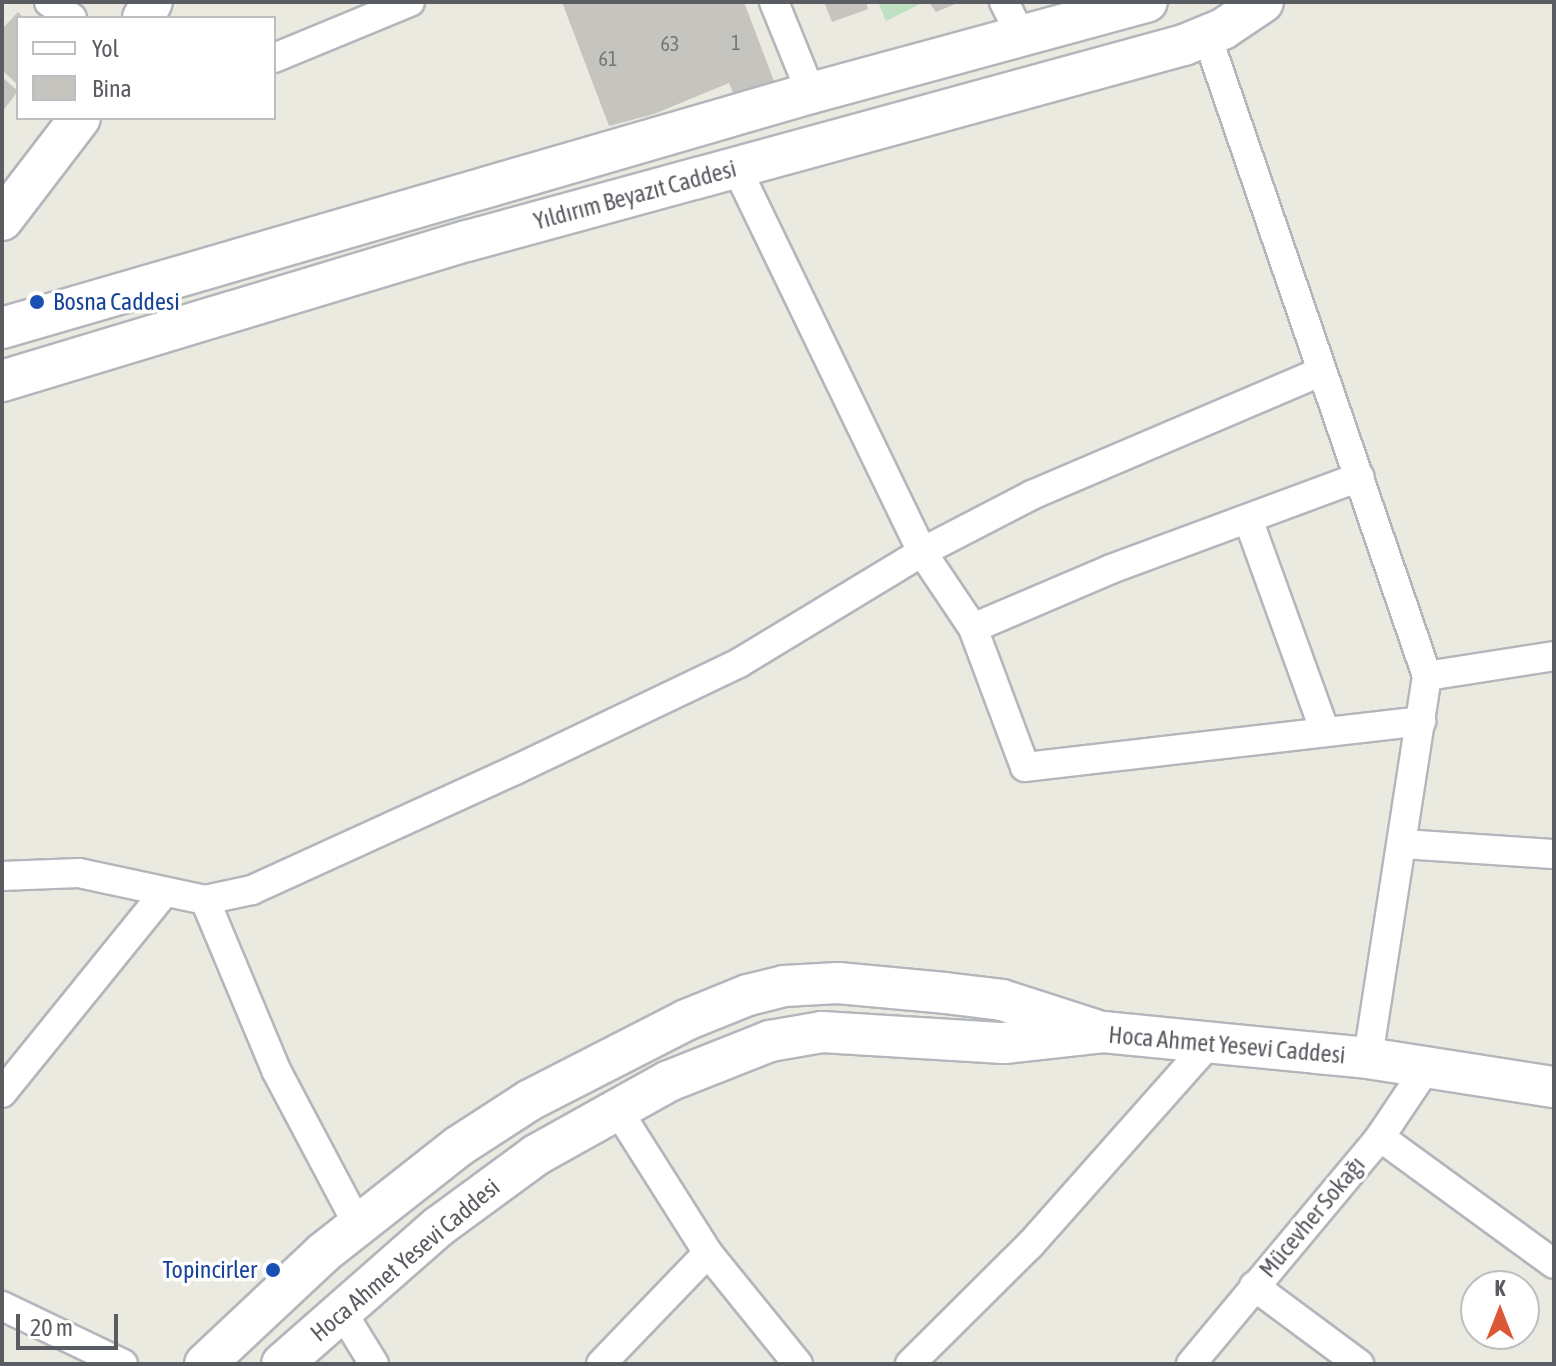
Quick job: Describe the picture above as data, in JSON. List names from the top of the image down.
{
  "streets": {
    "main road": ["Yıldırım Beyazıt Caddesi", "Hoca Ahmet Yesevi Caddesi"],
    "street": ["Mücevher Sokağı"]
  },
  "crossings": [
    ["Hoca Ahmet Yesevi Caddesi", "Mücevher Sokağı"]
  ],
  "places": ["Bosna Caddesi", "Topincirler"],
  "house_numbers": ["1", "63", "61"],
  "legend": ["Yol", "Bina"],
  "scale_bar": "20 m",
  "north": "top"
}
